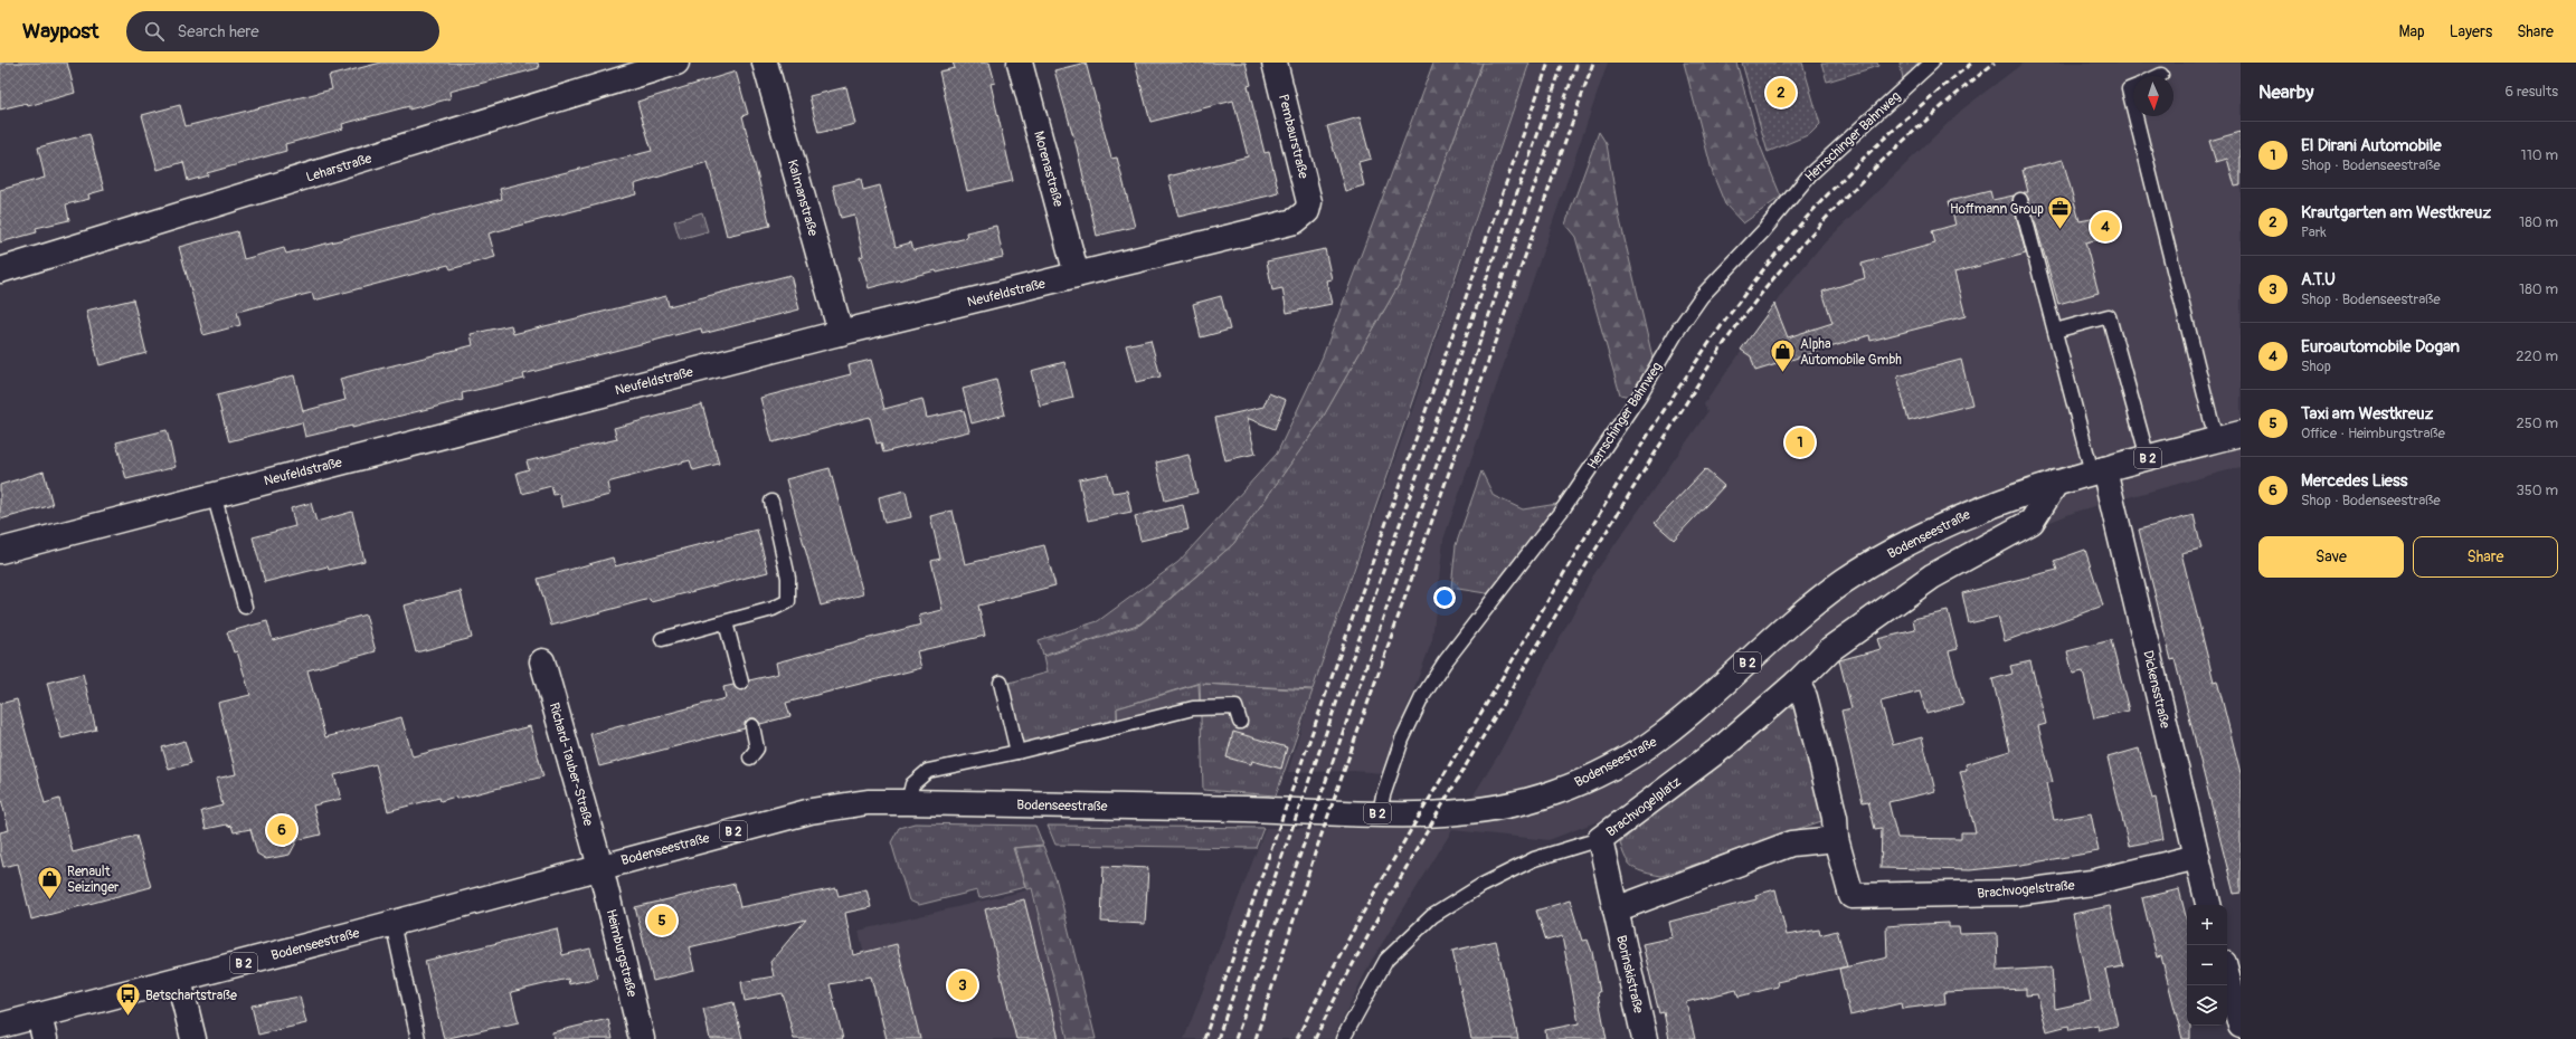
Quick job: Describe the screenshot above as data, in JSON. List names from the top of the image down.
{
  "streets": {
    "street": [
      "Pembaurstraße",
      "Leharstraße",
      "Morenastraße",
      "Kalmanstraße",
      "Neufeldstraße",
      "B 2",
      "Bodenseestraße",
      "Dickensstraße",
      "Richard-Tauber-Straße",
      "Brachvogelplatz",
      "Brachvogelstraße",
      "Heimburgstraße",
      "Borinskistraße"
    ],
    "lane": ["Herrschinger Bahnweg"]
  },
  "crossings": [
    ["Pembaurstraße", "Neufeldstraße"],
    ["Herrschinger Bahnweg", "Bodenseestraße"],
    ["Morenastraße", "Neufeldstraße"],
    ["Kalmanstraße", "Neufeldstraße"],
    ["Bodenseestraße", "Dickensstraße"],
    ["Bodenseestraße", "Richard-Tauber-Straße"],
    ["Bodenseestraße", "Heimburgstraße"],
    ["Dickensstraße", "Brachvogelstraße"],
    ["Richard-Tauber-Straße", "Heimburgstraße"],
    ["Brachvogelplatz", "Borinskistraße"]
  ],
  "places": {
    "office": ["Hoffmann Group"],
    "shop": ["Alpha Automobile Gmbh", "Renault Seizinger"],
    "bus stop": ["Betschartstraße"]
  },
  "north": "bottom",
  "page": {
    "header": "Waypost",
    "search": "Search here",
    "nav": ["Map", "Layers", "Share"],
    "heading": ["Nearby", "6 results"],
    "pins": [
      "2",
      "4",
      "1",
      "6",
      "5",
      "3"
    ],
    "list": [
      {
        "mark": "1",
        "name": "El Dirani Automobile",
        "note": "Shop · Bodenseestraße",
        "value": "110 m"
      },
      {
        "mark": "2",
        "name": "Krautgarten am Westkreuz",
        "note": "Park",
        "value": "180 m"
      },
      {
        "mark": "3",
        "name": "A.T.U",
        "note": "Shop · Bodenseestraße",
        "value": "180 m"
      },
      {
        "mark": "4",
        "name": "Euroautomobile Dogan",
        "note": "Shop",
        "value": "220 m"
      },
      {
        "mark": "5",
        "name": "Taxi am Westkreuz",
        "note": "Office · Heimburgstraße",
        "value": "250 m"
      },
      {
        "mark": "6",
        "name": "Mercedes Liess",
        "note": "Shop · Bodenseestraße",
        "value": "350 m"
      }
    ],
    "buttons": ["Save", "Share"],
    "map_buttons": ["+", "−"]
  }
}
